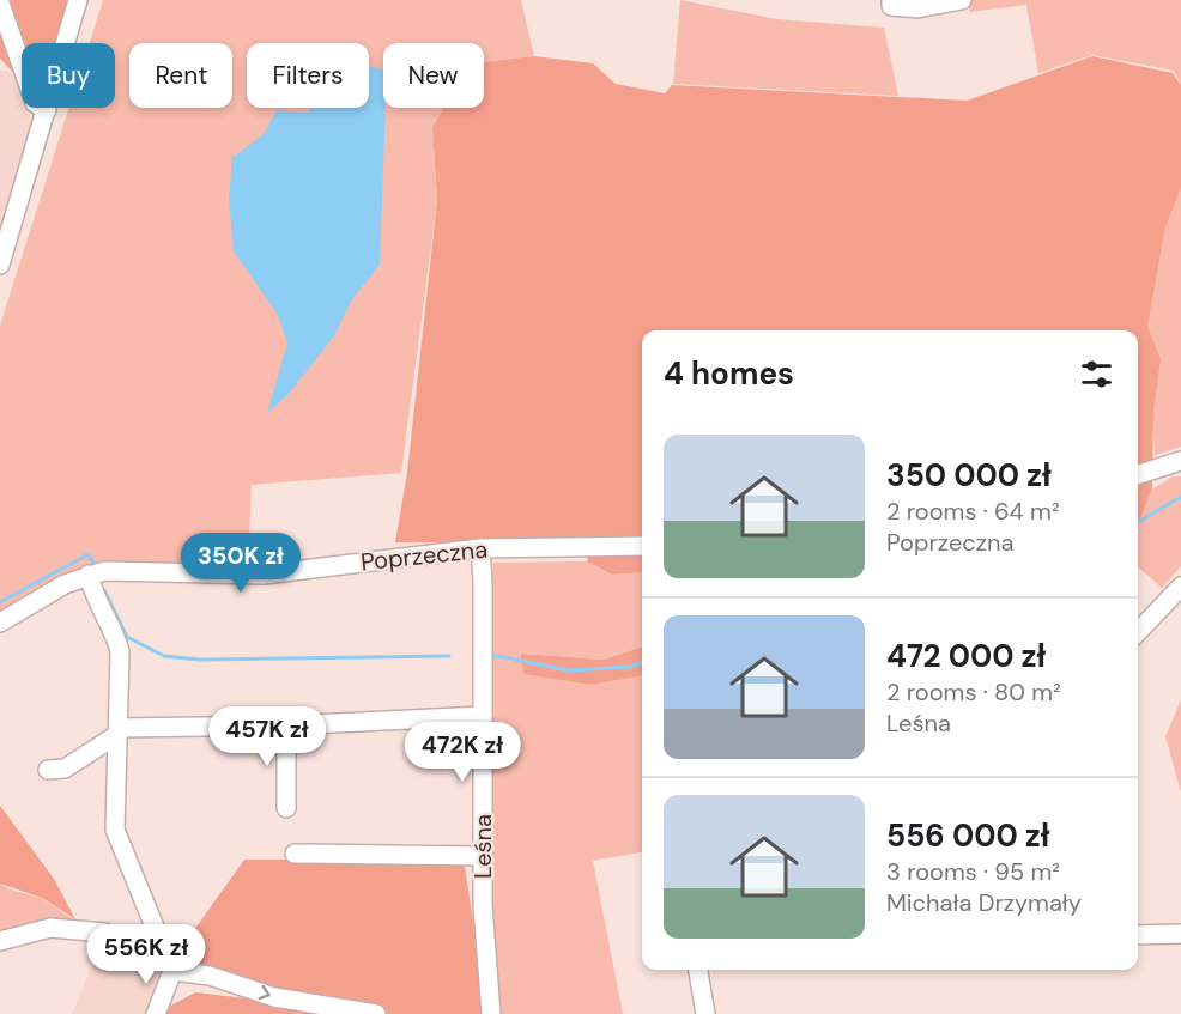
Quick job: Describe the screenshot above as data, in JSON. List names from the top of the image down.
{
  "streets": {
    "street": ["Poprzeczna", "Leśna"]
  },
  "crossings": [
    ["Poprzeczna", "Leśna"]
  ],
  "page": {
    "chip": [
      "Buy",
      "Rent",
      "Filters",
      "New"
    ],
    "heading": "4 homes",
    "list": [
      {
        "name": "350 000 zł",
        "note": "2 rooms · 64 m² · Poprzeczna"
      },
      {
        "name": "472 000 zł",
        "note": "2 rooms · 80 m² · Leśna"
      },
      {
        "name": "556 000 zł",
        "note": "3 rooms · 95 m² · Michała Drzymały"
      }
    ],
    "price": [
      "350K zł",
      "457K zł",
      "472K zł",
      "556K zł"
    ]
  }
}
